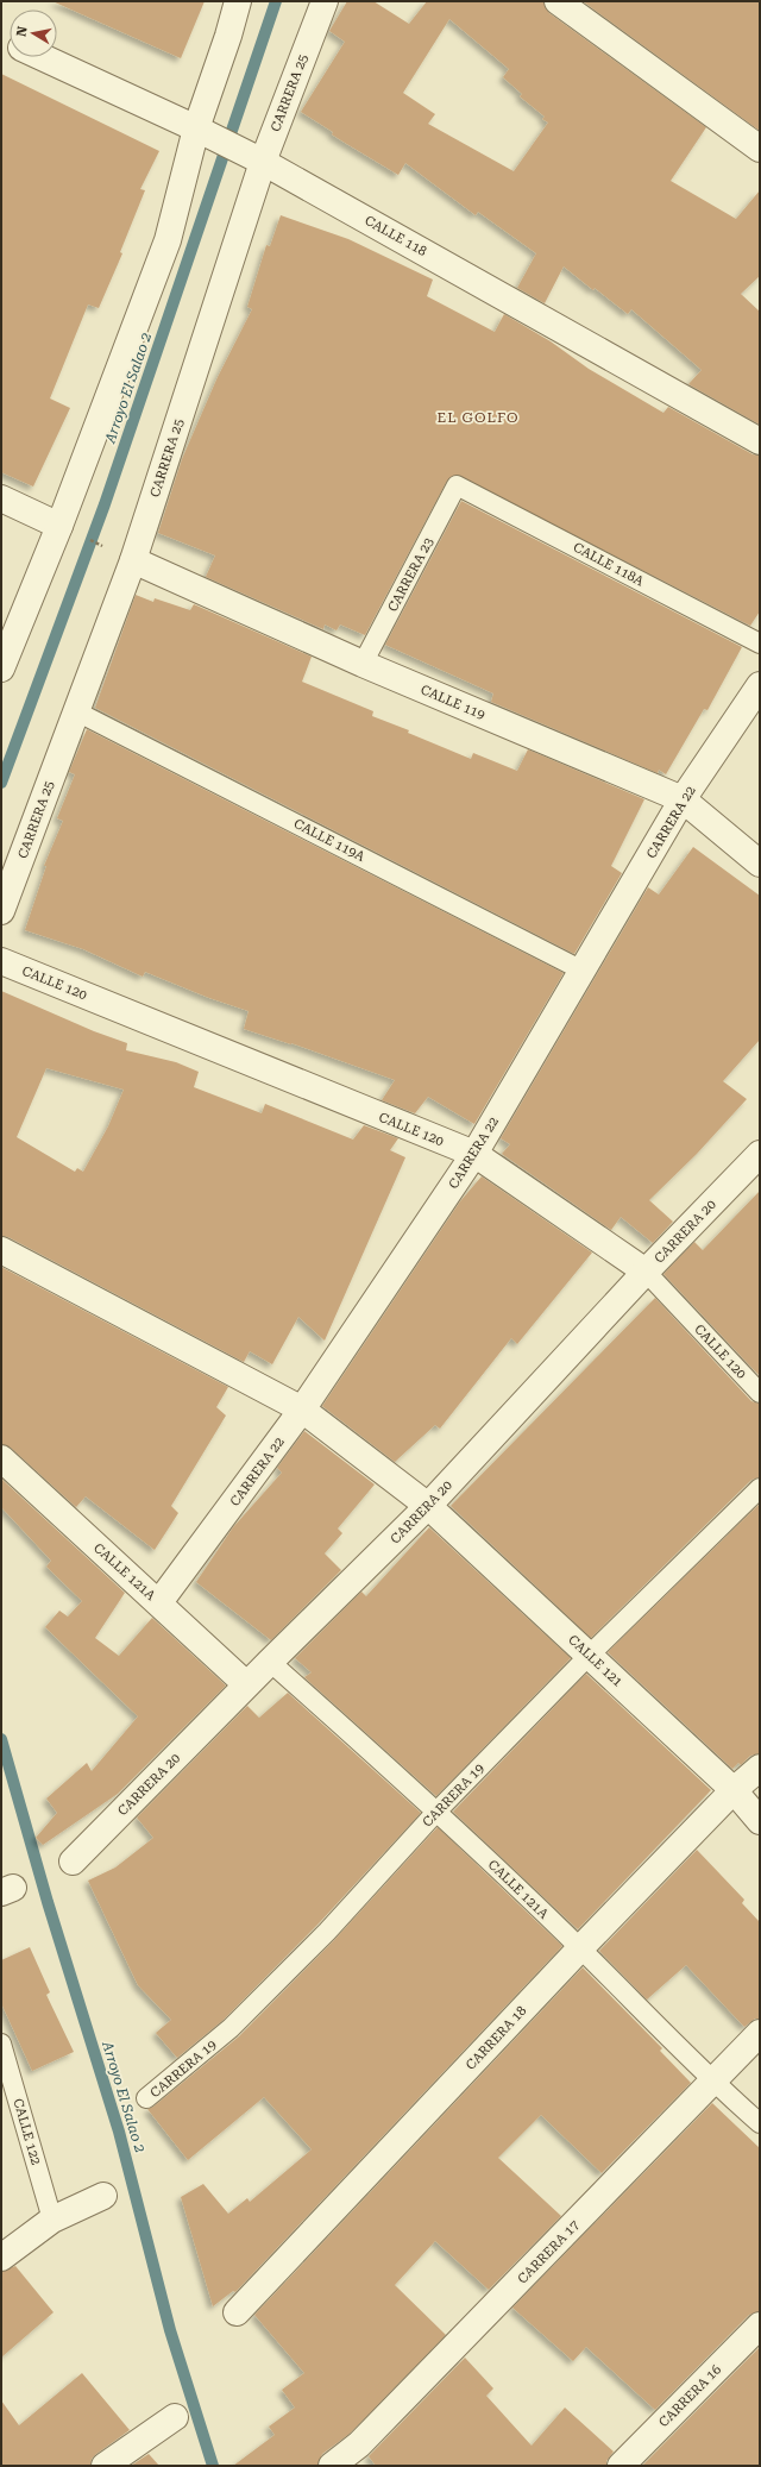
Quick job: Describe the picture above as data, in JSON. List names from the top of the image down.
{
  "streets": {
    "street": [
      "CARRERA 25",
      "CALLE 118",
      "CALLE 119",
      "CARRERA 22",
      "CALLE 120",
      "CARRERA 20",
      "CALLE 121A",
      "CALLE 121",
      "CARRERA 18",
      "CARRERA 17",
      "CARRERA 16"
    ],
    "lane": [
      "CALLE 118A",
      "CARRERA 23",
      "CALLE 119A",
      "CARRERA 19",
      "CALLE 122"
    ]
  },
  "crossings": [
    ["CARRERA 25", "CALLE 118"],
    ["CARRERA 25", "CALLE 119"],
    ["CARRERA 25", "CALLE 119A"],
    ["CALLE 118A", "CARRERA 23"],
    ["CARRERA 23", "CALLE 119"],
    ["CALLE 119", "CARRERA 22"],
    ["CARRERA 22", "CALLE 119A"],
    ["CARRERA 22", "CALLE 120"],
    ["CARRERA 22", "CALLE 121A"],
    ["CARRERA 22", "CALLE 121"],
    ["CALLE 120", "CARRERA 20"],
    ["CARRERA 20", "CALLE 121A"],
    ["CARRERA 20", "CALLE 121"],
    ["CALLE 121A", "CARRERA 19"],
    ["CALLE 121A", "CARRERA 18"],
    ["CALLE 121A", "CARRERA 17"],
    ["CALLE 121", "CARRERA 19"],
    ["CALLE 121", "CARRERA 18"]
  ],
  "districts": ["EL GOLFO"],
  "water": ["Arroyo El Salao 2"],
  "north": "left"
}
